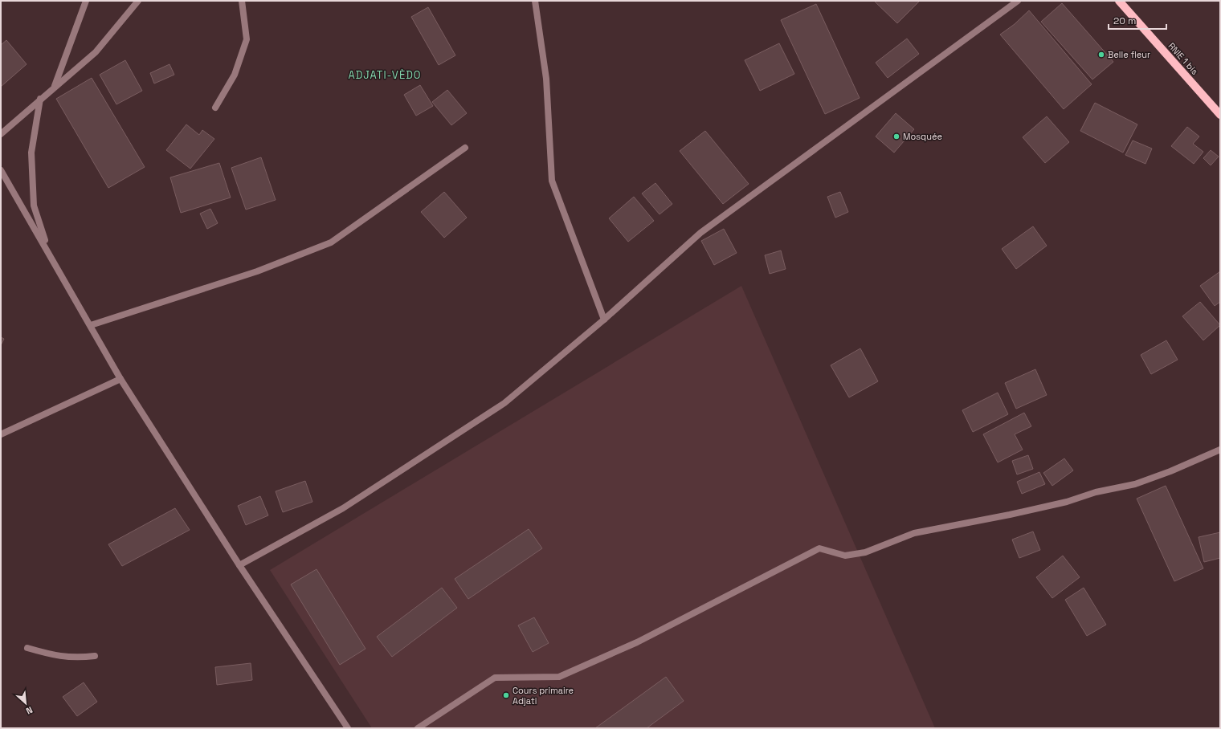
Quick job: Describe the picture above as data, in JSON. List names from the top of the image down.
{
  "streets": {
    "main road": ["RNIE 1 bis"]
  },
  "districts": ["ADJATI-VÈDO"],
  "places": ["Belle fleur", "Mosquée", "Cours primaire Adjati"],
  "scale_bar": "20 m",
  "north": "bottom right"
}
